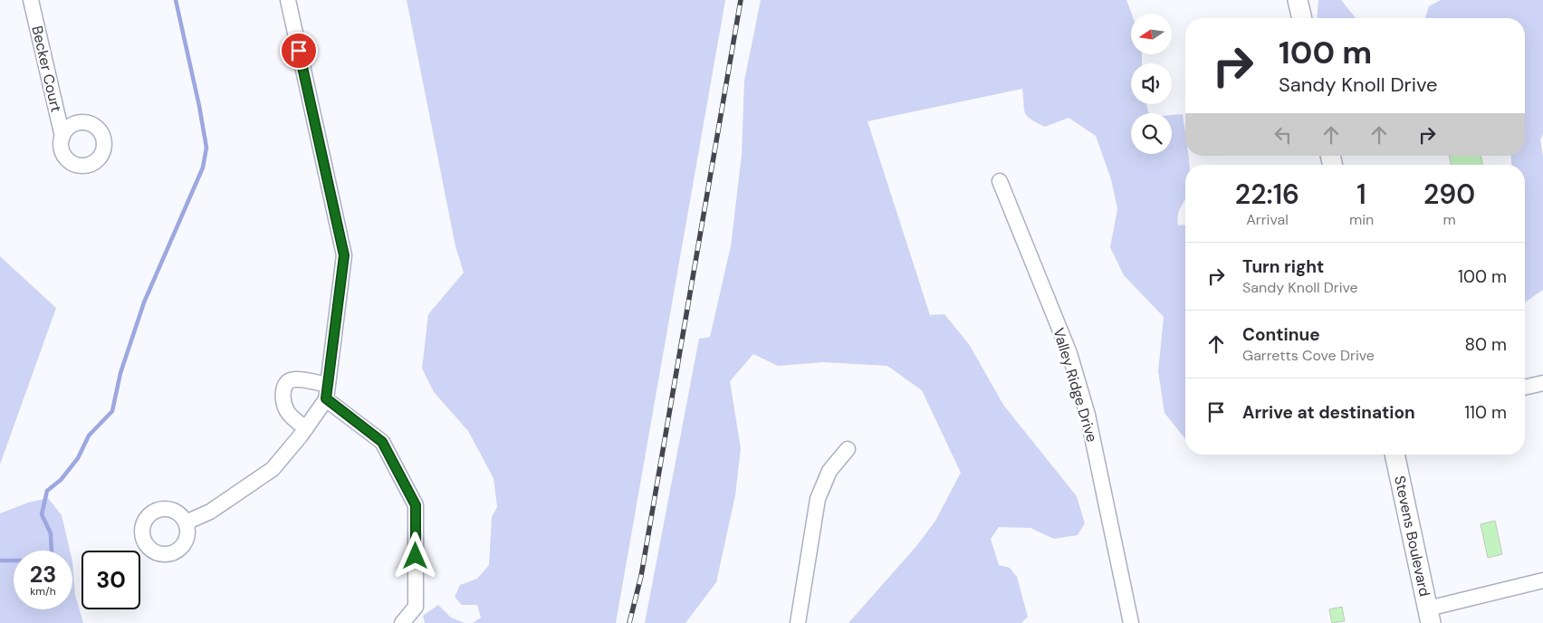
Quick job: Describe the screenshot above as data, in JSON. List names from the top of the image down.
{
  "streets": {
    "street": ["Becker Court", "Valley Ridge Drive", "Stevens Boulevard"]
  },
  "north": "left",
  "page": {
    "turn": ["100 m", "Sandy Knoll Drive"],
    "eta": [
      "22:16",
      "Arrival",
      "1",
      "min",
      "290",
      "m"
    ],
    "list": [
      {
        "name": "Turn right",
        "note": "Sandy Knoll Drive",
        "value": "100 m"
      },
      {
        "name": "Continue",
        "note": "Garretts Cove Drive",
        "value": "80 m"
      },
      {
        "name": "Arrive at destination",
        "value": "110 m"
      }
    ],
    "speed": "23 km/h",
    "limit": "30"
  }
}
